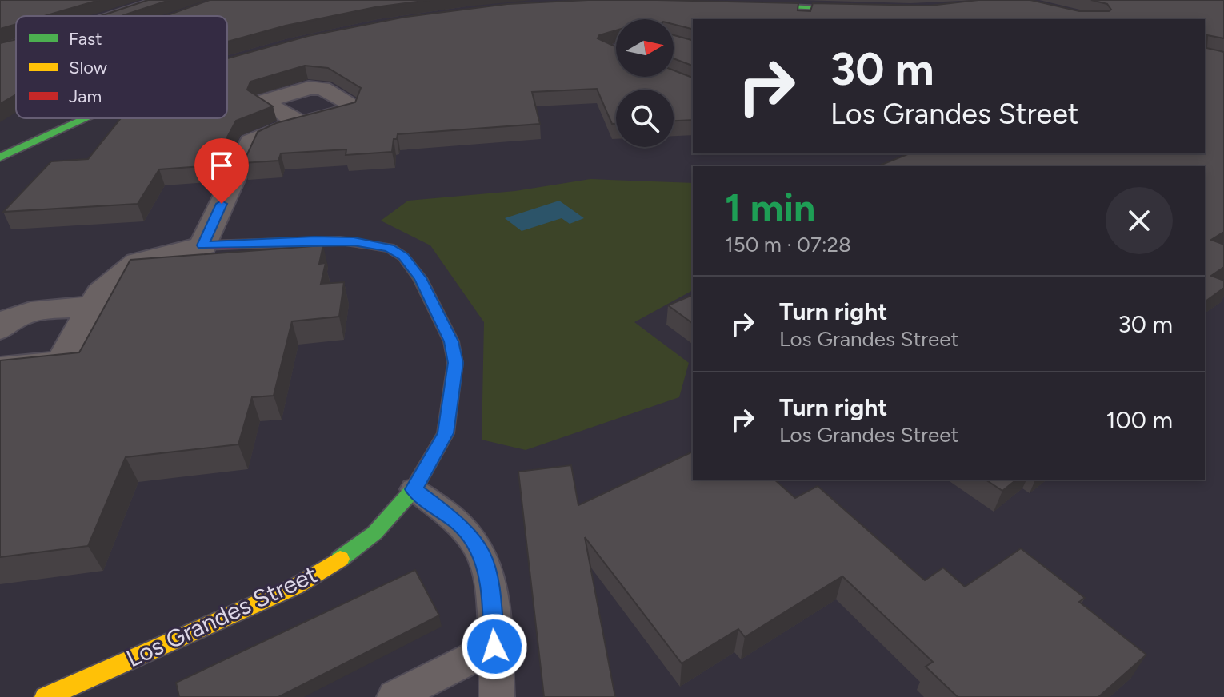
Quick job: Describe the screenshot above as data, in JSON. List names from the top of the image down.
{
  "streets": {
    "street": ["Los Grandes Street"]
  },
  "legend": ["Fast", "Slow", "Jam"],
  "north": "right",
  "page": {
    "turn": ["30 m", "Los Grandes Street"],
    "heading": ["1 min", "150 m · 07:28"],
    "list": [
      {
        "name": "Turn right",
        "note": "Los Grandes Street",
        "value": "30 m"
      },
      {
        "name": "Turn right",
        "note": "Los Grandes Street",
        "value": "100 m"
      }
    ]
  }
}
